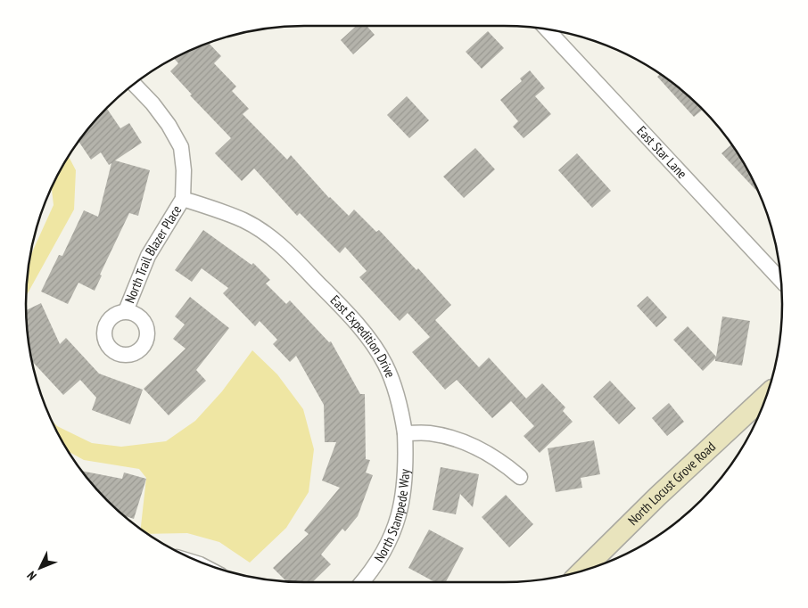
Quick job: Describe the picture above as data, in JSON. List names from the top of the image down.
{
  "streets": {
    "main road": ["North Locust Grove Road"],
    "street": [
      "East Star Lane",
      "North Trail Blazer Place",
      "East Expedition Drive",
      "North Stampede Way"
    ]
  },
  "crossings": [
    ["North Trail Blazer Place", "East Expedition Drive"],
    ["East Expedition Drive", "North Stampede Way"]
  ],
  "north": "bottom left"
}
